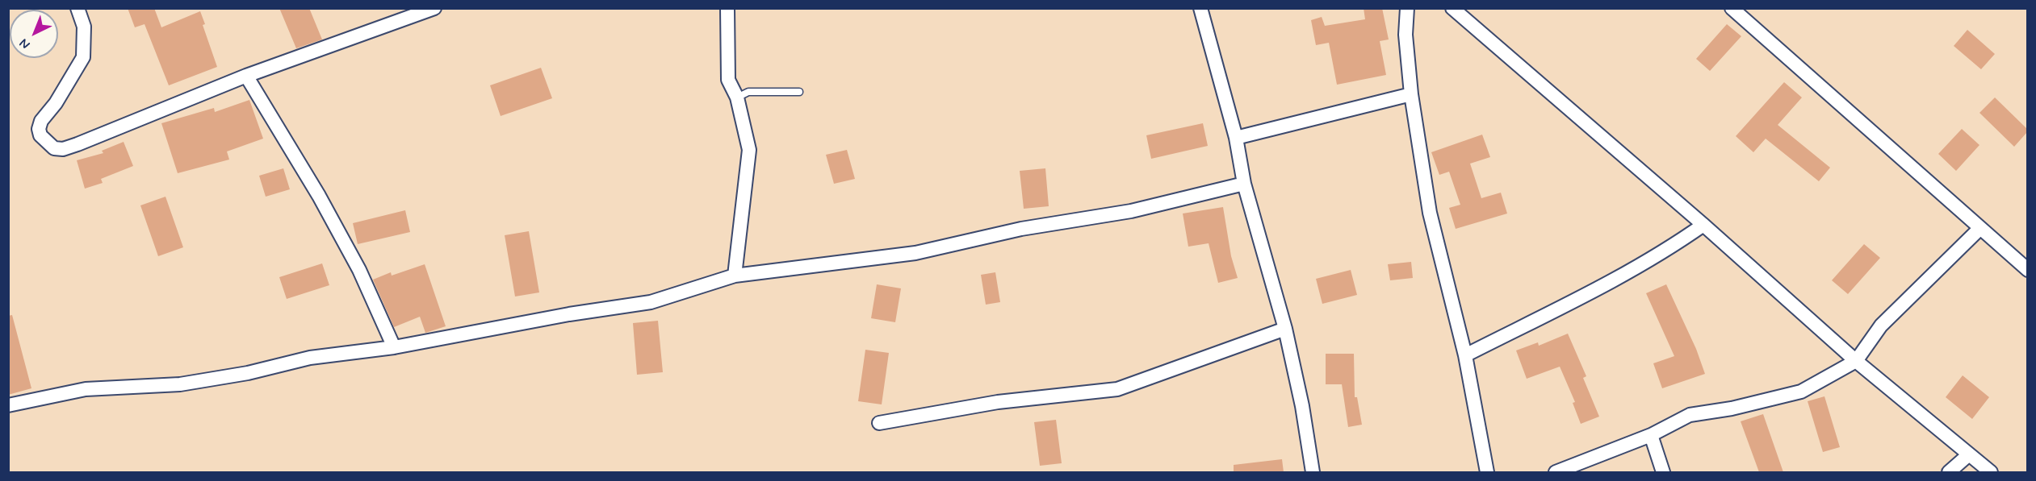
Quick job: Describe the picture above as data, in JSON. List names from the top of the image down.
{
  "north": "bottom left"
}
